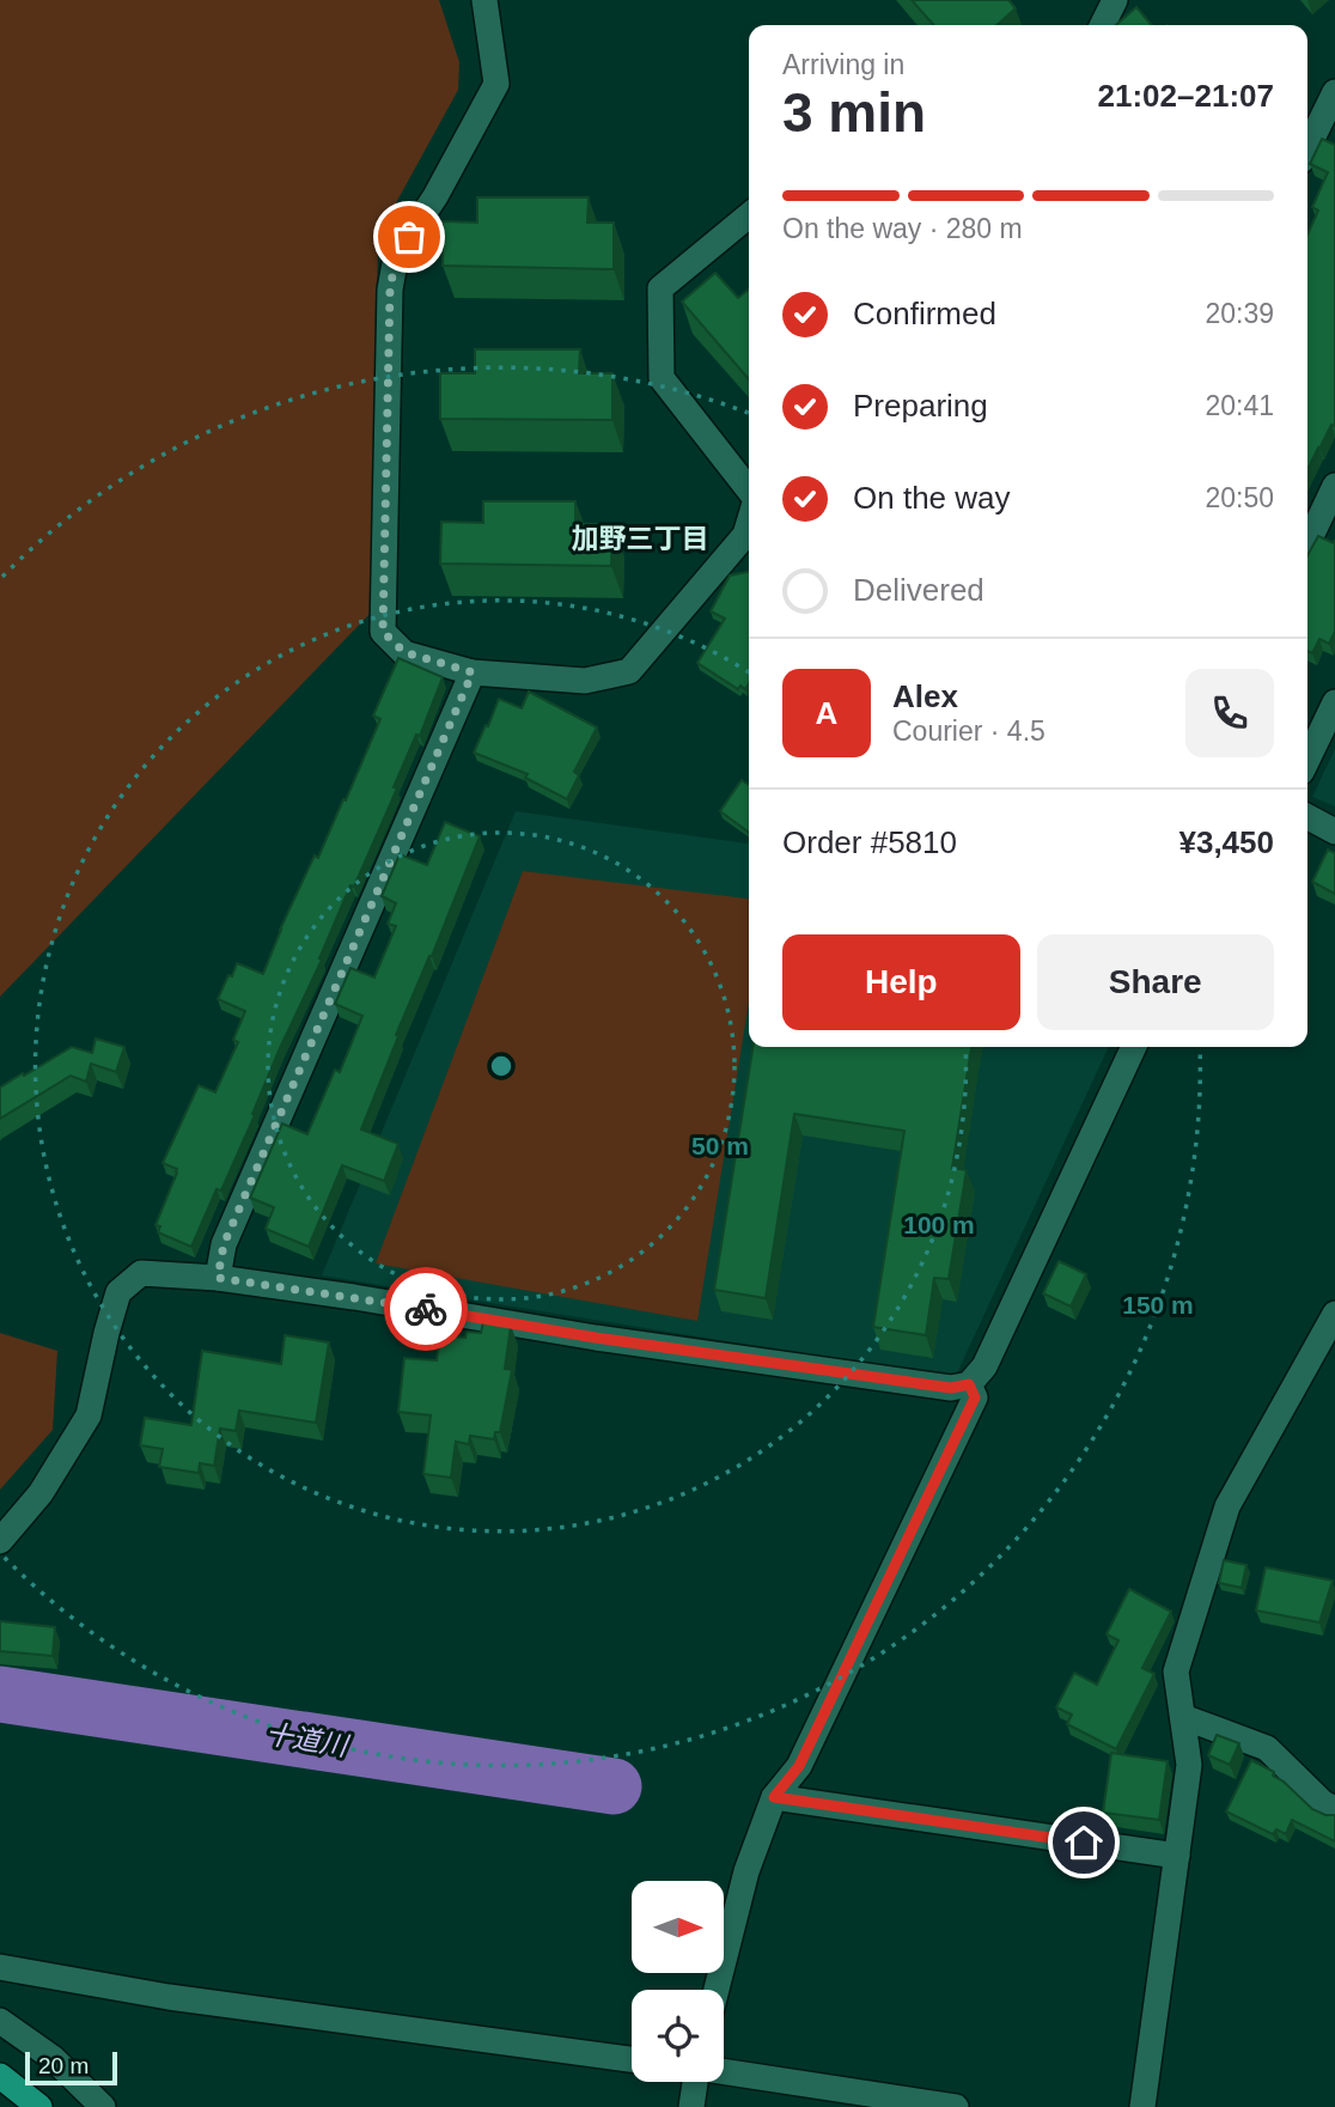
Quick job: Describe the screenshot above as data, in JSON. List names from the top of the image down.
{
  "districts": ["加野三丁目"],
  "water": ["十道川"],
  "scale_bar": "20 m",
  "north": "right",
  "page": {
    "heading": ["3 min", "Arriving in", "21:02–21:07"],
    "panel": [
      "Alex",
      "Courier · 4.5",
      "Order #5810",
      "¥3,450"
    ],
    "bar": "On the way · 280 m",
    "list": [
      ["Confirmed", "20:39"],
      ["Preparing", "20:41"],
      ["On the way", "20:50"],
      "Delivered"
    ],
    "round": "A",
    "buttons": ["Help", "Share"],
    "scale": "20 m"
  },
  "rings": ["50 m", "100 m", "150 m"]
}
